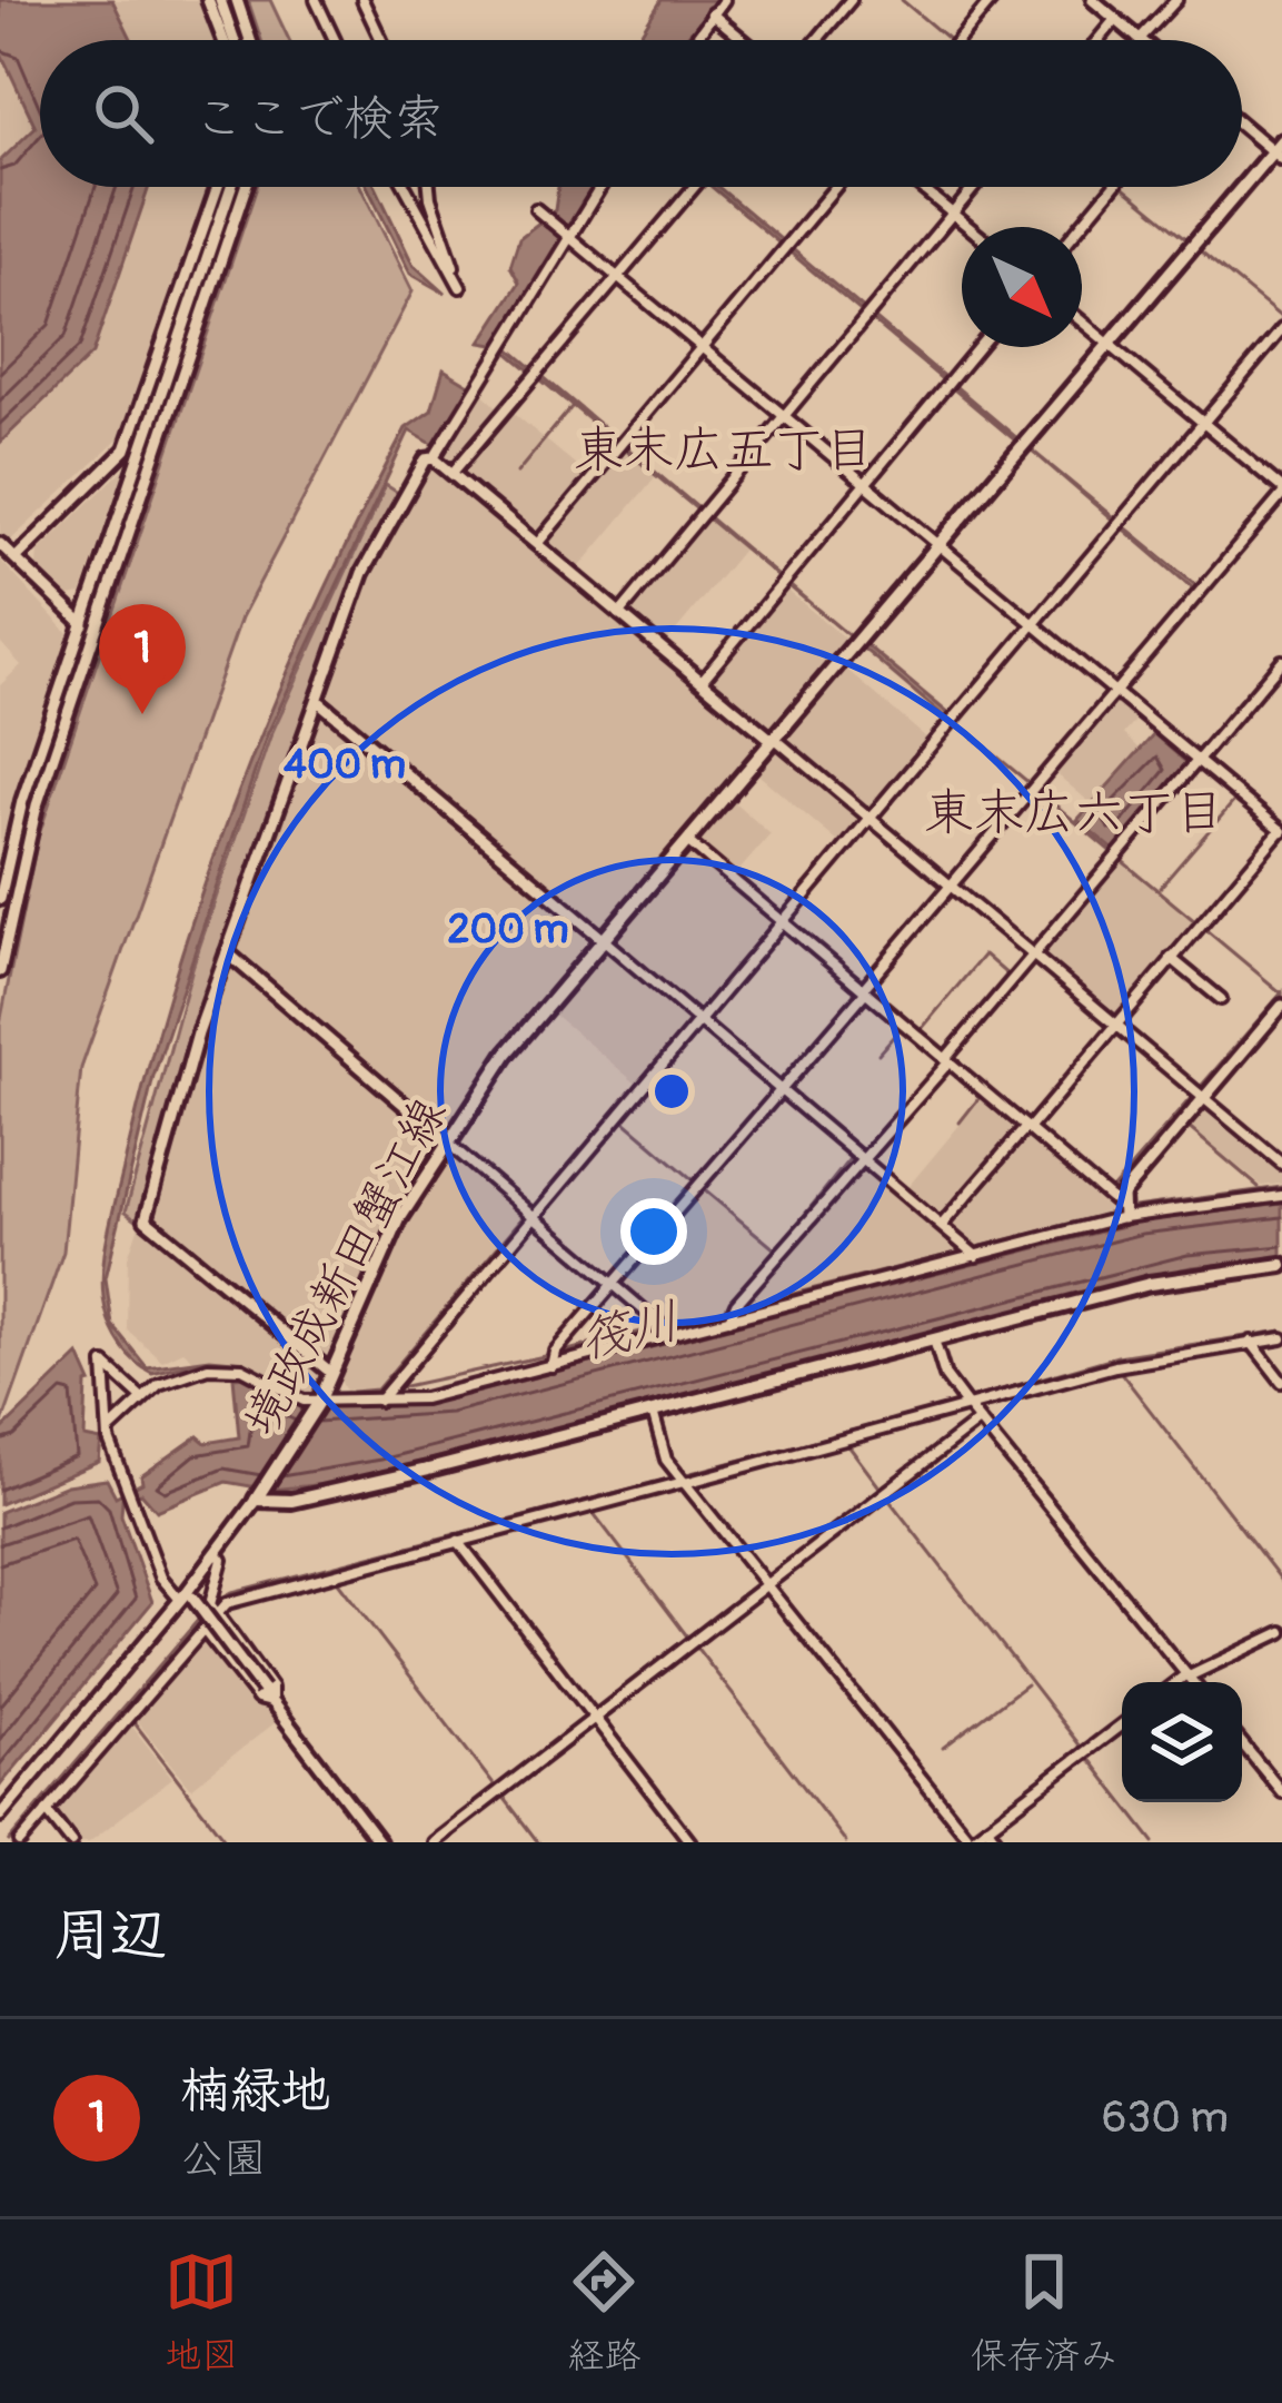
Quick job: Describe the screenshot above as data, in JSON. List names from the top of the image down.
{
  "streets": {
    "main road": ["境政成新田蟹江線"]
  },
  "districts": ["東末広五丁目", "東末広六丁目"],
  "water": ["筏川"],
  "north": "bottom right",
  "page": {
    "search": "ここで検索",
    "pins": "1",
    "heading": "周辺",
    "list": [
      {
        "mark": "1",
        "name": "楠緑地",
        "note": "公園",
        "value": "630 m"
      }
    ],
    "nav": ["地図", "経路", "保存済み"]
  },
  "rings": ["400 m", "200 m"]
}
